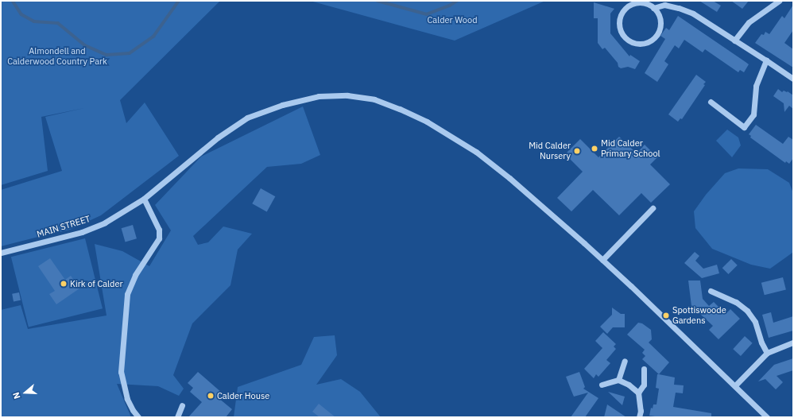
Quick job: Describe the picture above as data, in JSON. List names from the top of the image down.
{
  "streets": {
    "street": ["MAIN STREET"]
  },
  "parks": ["Calder Wood", "Almondell and Calderwood Country Park"],
  "places": [
    "Mid Calder Primary School",
    "Mid Calder Nursery",
    "Kirk of Calder",
    "Spottiswoode Gardens",
    "Calder House"
  ],
  "north": "left"
}
